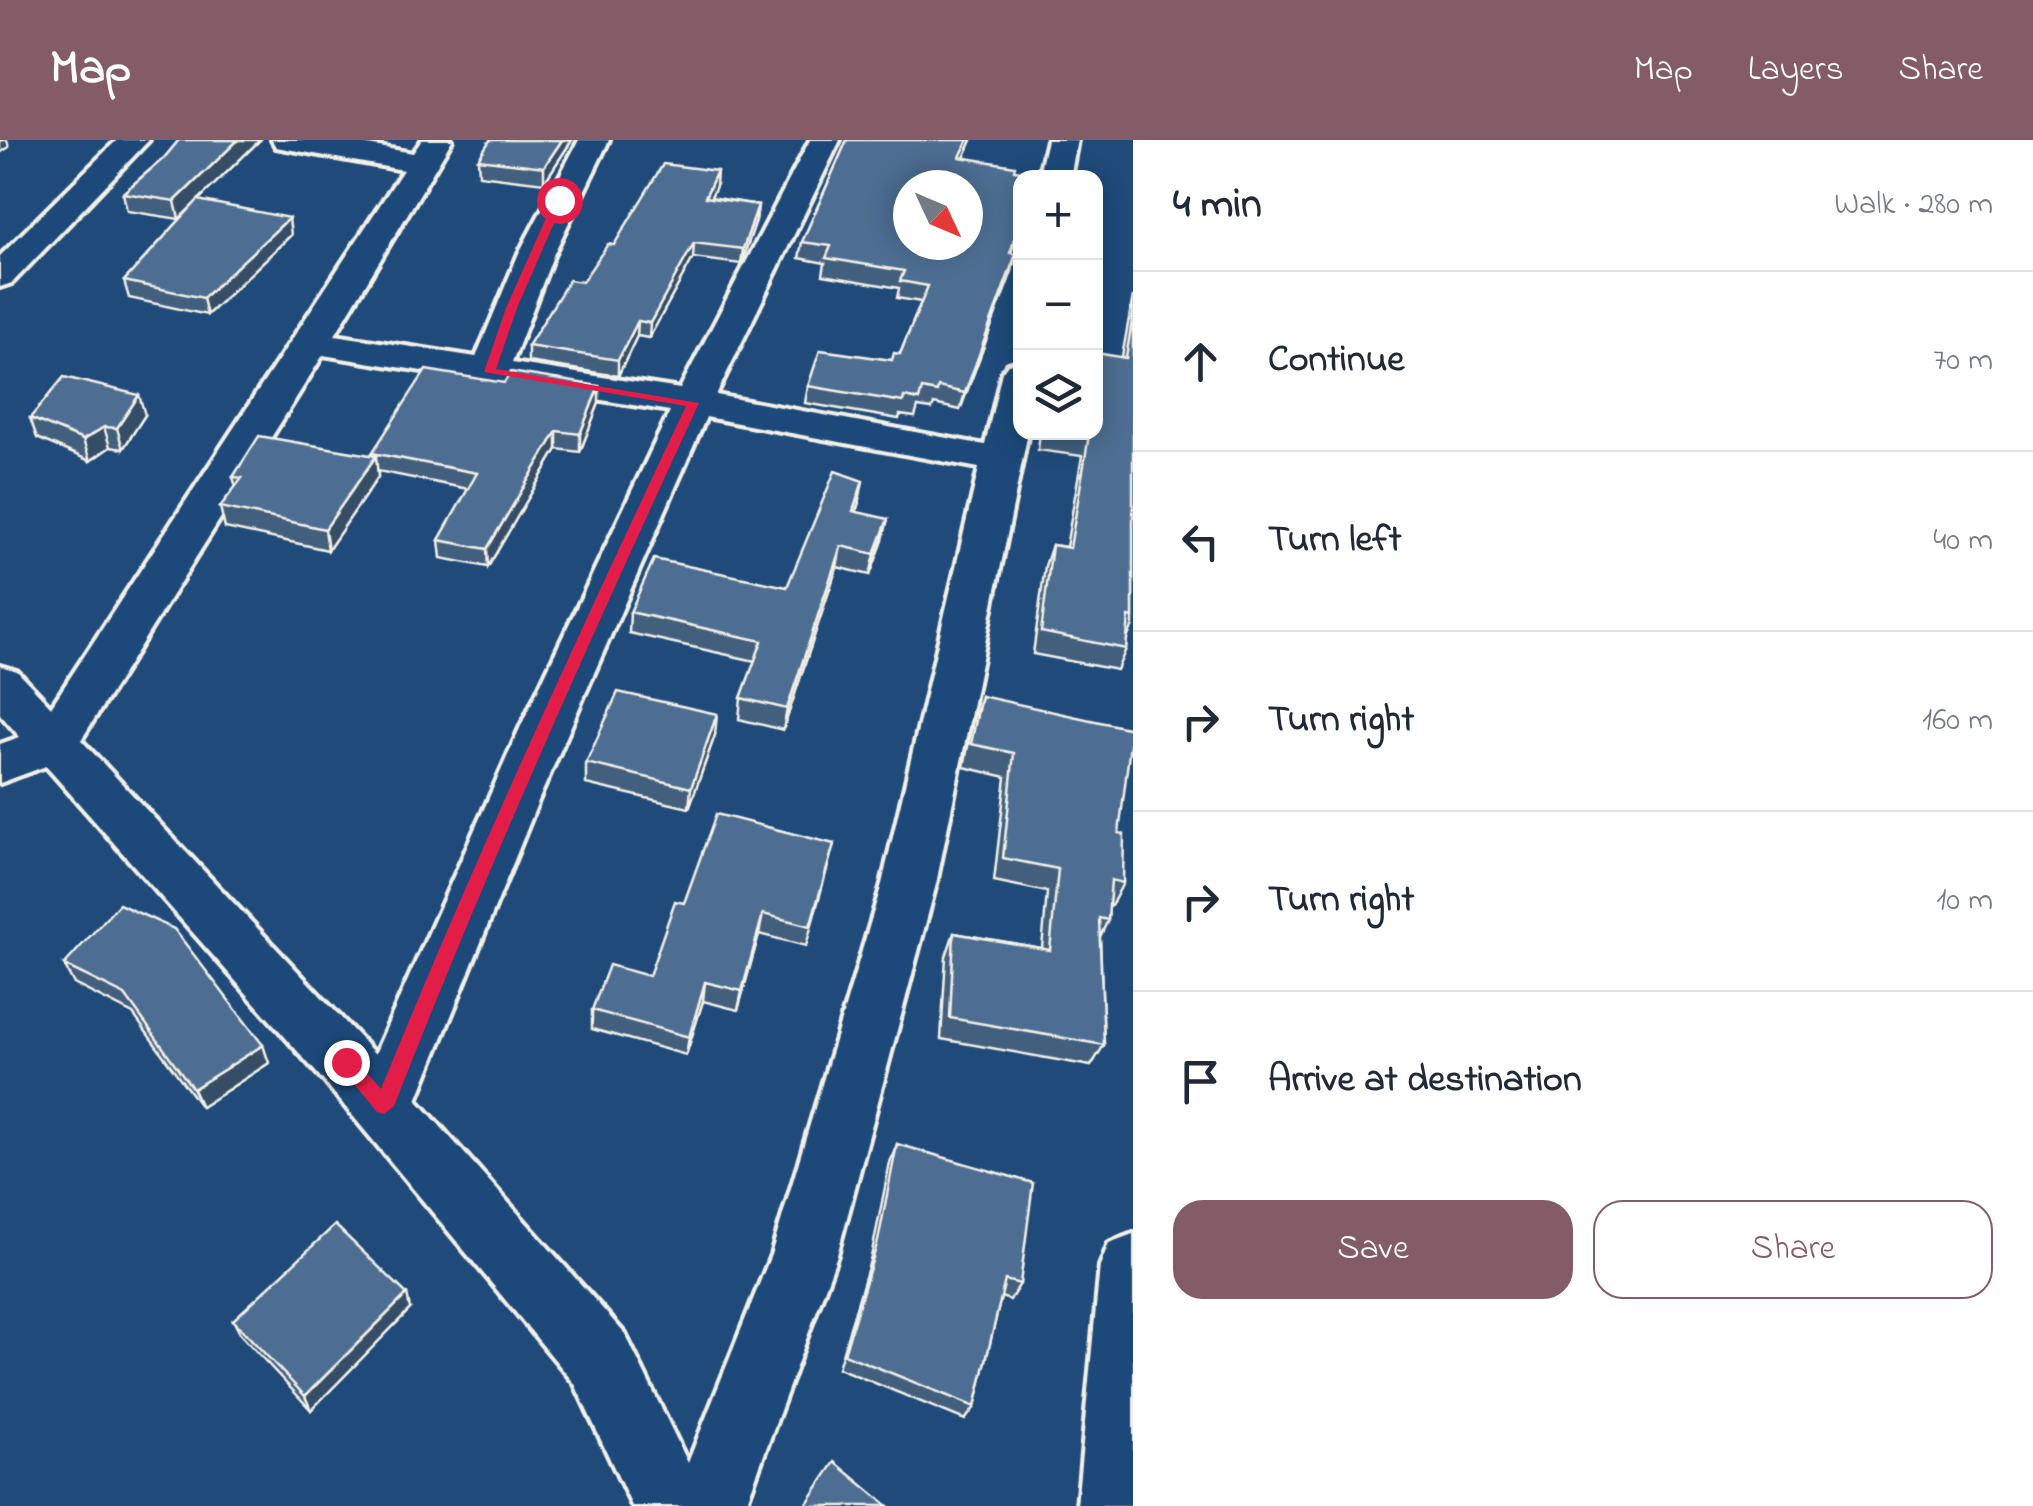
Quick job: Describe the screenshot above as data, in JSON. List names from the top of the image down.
{
  "north": "bottom right",
  "page": {
    "header": "Map",
    "nav": ["Map", "Layers", "Share"],
    "heading": ["4 min", "Walk · 280 m"],
    "map_buttons": ["+", "−"],
    "list": [
      ["Continue", "70 m"],
      ["Turn left", "40 m"],
      ["Turn right", "160 m"],
      ["Turn right", "10 m"],
      "Arrive at destination"
    ],
    "buttons": ["Save", "Share"]
  }
}
